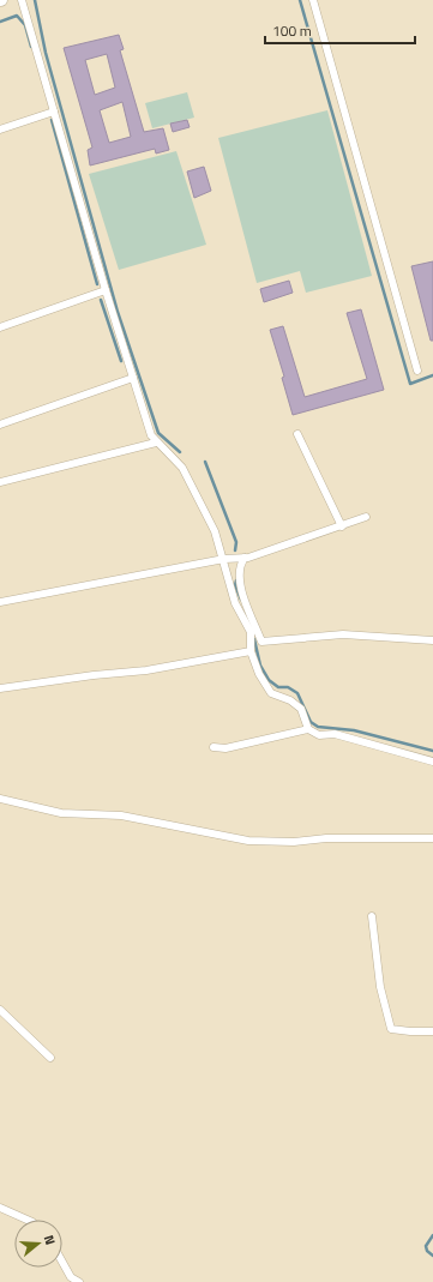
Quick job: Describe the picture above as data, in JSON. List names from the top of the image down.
{
  "scale_bar": "100 m",
  "north": "right"
}
